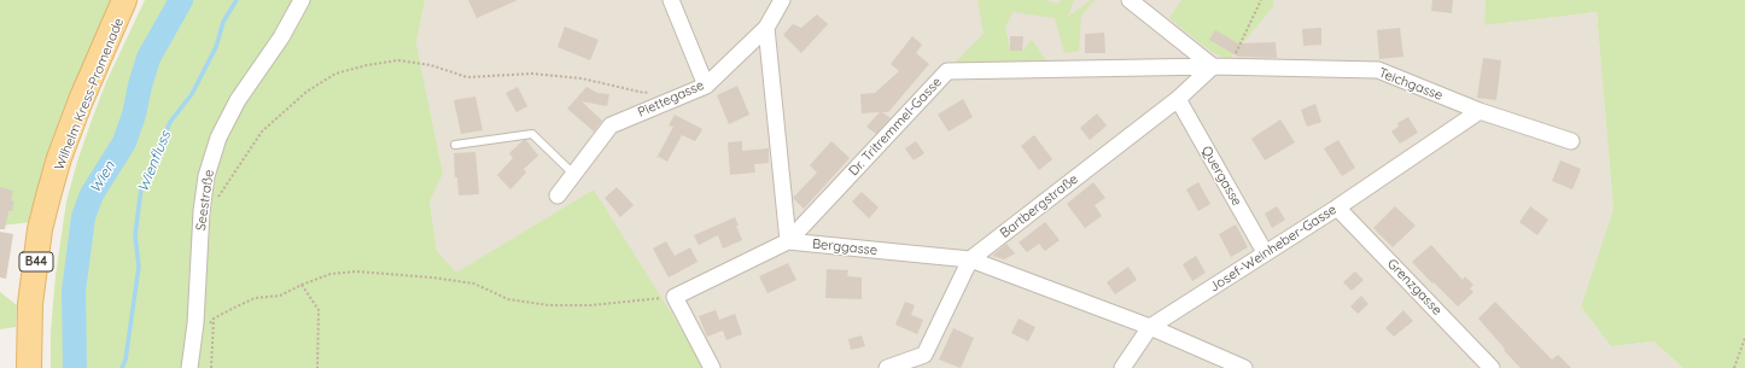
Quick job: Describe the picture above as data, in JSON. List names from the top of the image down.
{
  "streets": {
    "main road": ["B44"],
    "street": [
      "Teichgasse",
      "Piettegasse",
      "Dr. Tritremmel-Gasse",
      "Quergasse",
      "Seestraße",
      "Bartbergstraße",
      "Berggasse",
      "Josef-Weinheber-Gasse",
      "Grenzgasse"
    ]
  },
  "crossings": [
    ["Teichgasse", "Dr. Tritremmel-Gasse"],
    ["Teichgasse", "Bartbergstraße"],
    ["Teichgasse", "Josef-Weinheber-Gasse"],
    ["Dr. Tritremmel-Gasse", "Bartbergstraße"],
    ["Dr. Tritremmel-Gasse", "Berggasse"],
    ["Quergasse", "Bartbergstraße"],
    ["Quergasse", "Josef-Weinheber-Gasse"],
    ["Bartbergstraße", "Berggasse"],
    ["Josef-Weinheber-Gasse", "Grenzgasse"]
  ],
  "water": ["Wienfluss", "Wien"]
}
